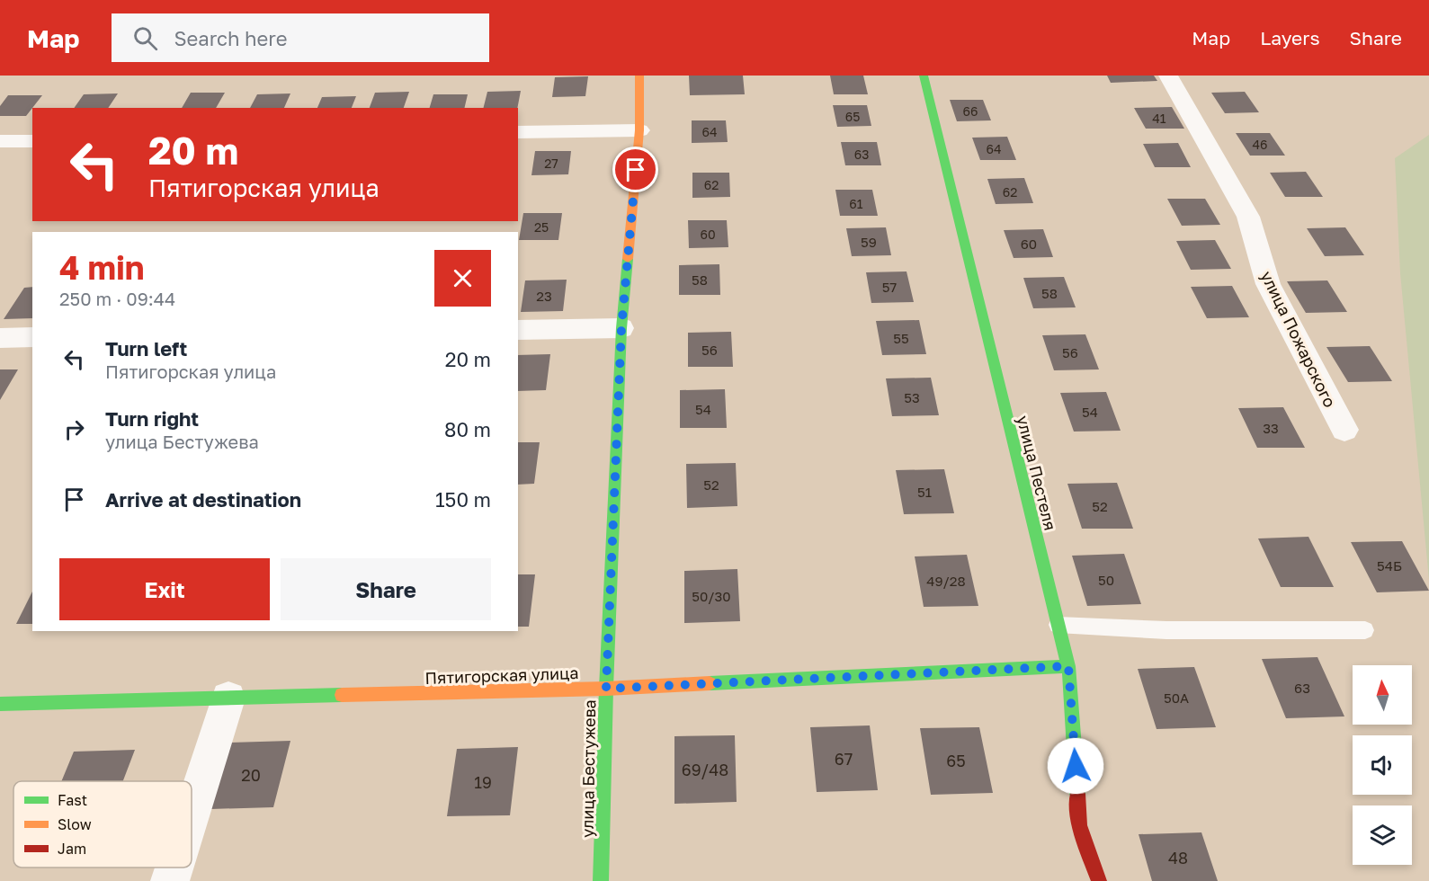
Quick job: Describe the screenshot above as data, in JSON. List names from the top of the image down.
{
  "streets": {
    "street": [
      "улица Пожарского",
      "улица Пестеля",
      "Пятигорская улица",
      "улица Бестужева"
    ]
  },
  "crossings": [
    ["улица Пестеля", "Пятигорская улица"],
    ["Пятигорская улица", "улица Бестужева"]
  ],
  "house_numbers": [
    "66",
    "65",
    "41",
    "64",
    "46",
    "64",
    "63",
    "27",
    "62",
    "62",
    "61",
    "25",
    "60",
    "59",
    "60",
    "58",
    "57",
    "58",
    "23",
    "55",
    "56",
    "56",
    "53",
    "54",
    "54",
    "33",
    "52",
    "51",
    "52",
    "54Б",
    "50",
    "49/28",
    "50/30",
    "63",
    "50А",
    "67",
    "65",
    "69/48",
    "20",
    "19",
    "48"
  ],
  "legend": ["Fast", "Slow", "Jam"],
  "north": "top",
  "page": {
    "header": "Map",
    "search": "Search here",
    "nav": ["Map", "Layers", "Share"],
    "turn": ["20 m", "Пятигорская улица"],
    "heading": ["4 min", "250 m · 09:44"],
    "list": [
      {
        "name": "Turn left",
        "note": "Пятигорская улица",
        "value": "20 m"
      },
      {
        "name": "Turn right",
        "note": "улица Бестужева",
        "value": "80 m"
      },
      {
        "name": "Arrive at destination",
        "value": "150 m"
      }
    ],
    "buttons": ["Exit", "Share"]
  }
}
